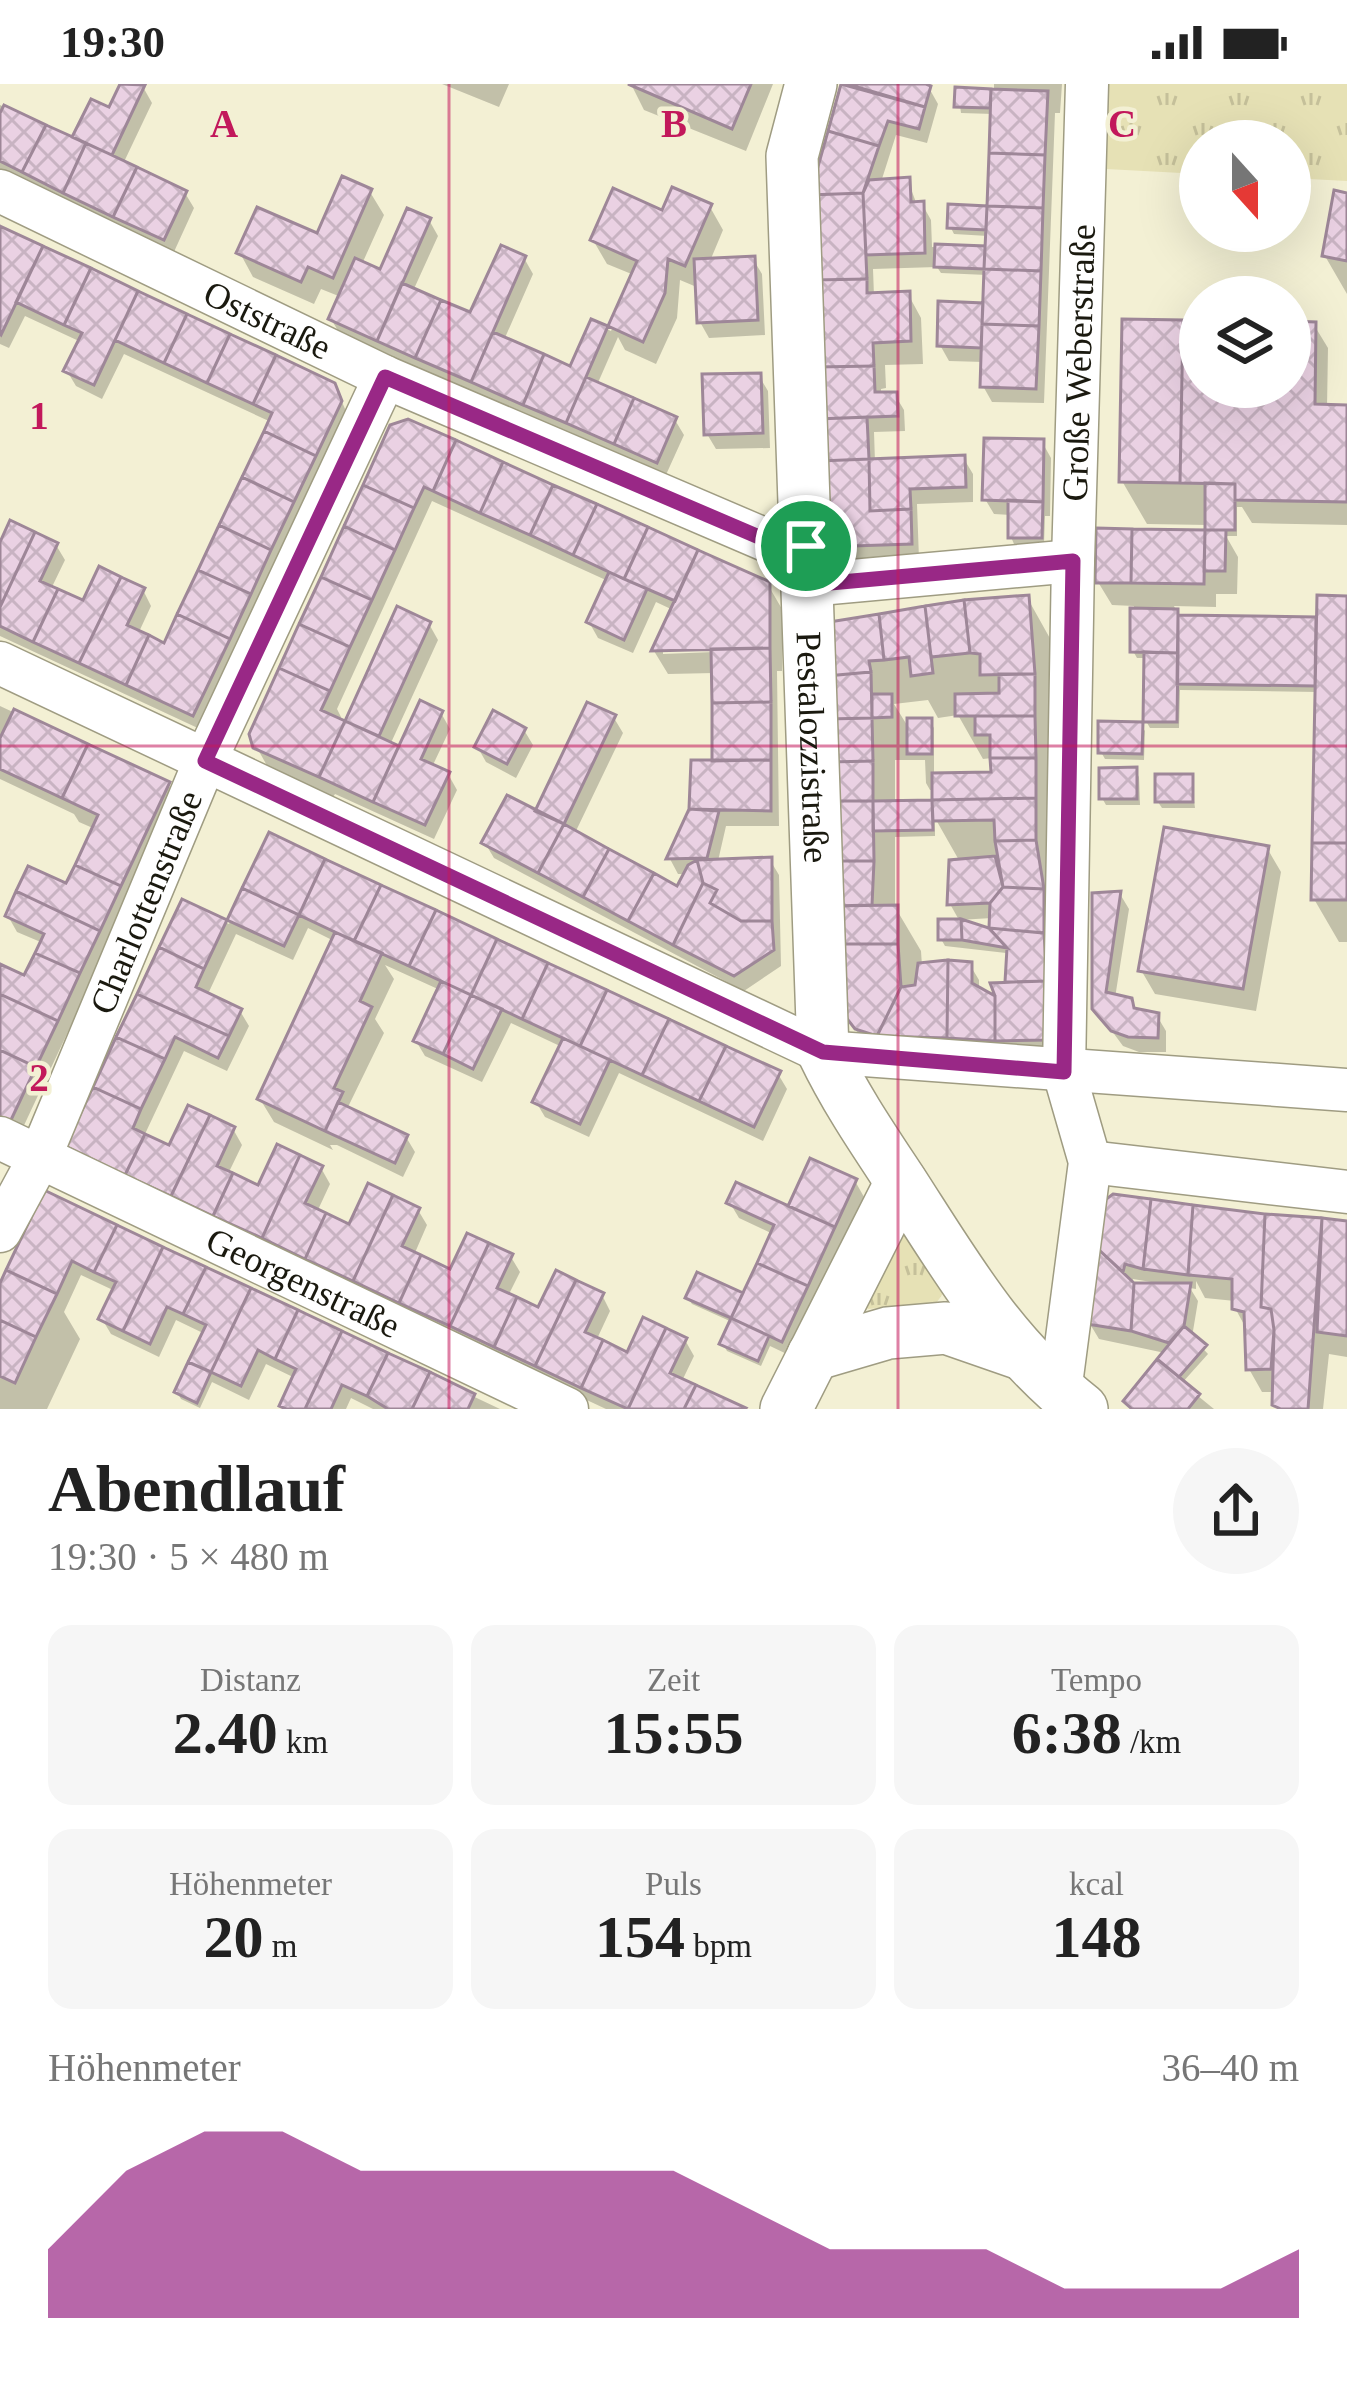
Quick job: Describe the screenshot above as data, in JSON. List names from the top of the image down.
{
  "streets": {
    "street": [
      "Oststraße",
      "Große Weberstraße",
      "Pestalozzistraße",
      "Charlottenstraße",
      "Georgenstraße"
    ]
  },
  "crossings": [
    ["Oststraße", "Große Weberstraße"],
    ["Oststraße", "Pestalozzistraße"],
    ["Oststraße", "Charlottenstraße"],
    ["Charlottenstraße", "Georgenstraße"]
  ],
  "north": "bottom",
  "page": {
    "status": "19:30",
    "heading": ["Abendlauf", "19:30 · 5 × 480 m"],
    "stats": [
      ["Distanz", "2.40 km"],
      ["Zeit", "15:55"],
      ["Tempo", "6:38 /km"],
      ["Höhenmeter", "20 m"],
      ["Puls", "154 bpm"],
      ["kcal", "148"]
    ],
    "chart": ["Höhenmeter", "36–40 m"]
  },
  "grid": {
    "columns": ["A", "B", "C"],
    "rows": ["1", "2"]
  }
}
